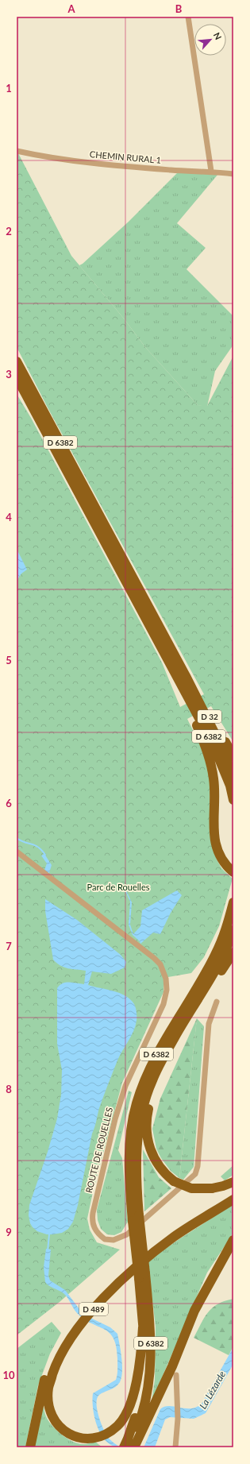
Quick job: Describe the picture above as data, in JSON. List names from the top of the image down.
{
  "streets": {
    "highway": ["D 6382", "D 32", "D 489"],
    "street": ["CHEMIN RURAL 1", "ROUTE DE ROUELLES"]
  },
  "crossings": [
    ["D 6382", "D 32"],
    ["D 6382", "D 489"]
  ],
  "water": ["La Lézarde"],
  "parks": ["Parc de Rouelles"],
  "north": "top right",
  "grid": {
    "columns": ["A", "B"],
    "rows": [
      "1",
      "2",
      "3",
      "4",
      "5",
      "6",
      "7",
      "8",
      "9",
      "10"
    ]
  }
}
